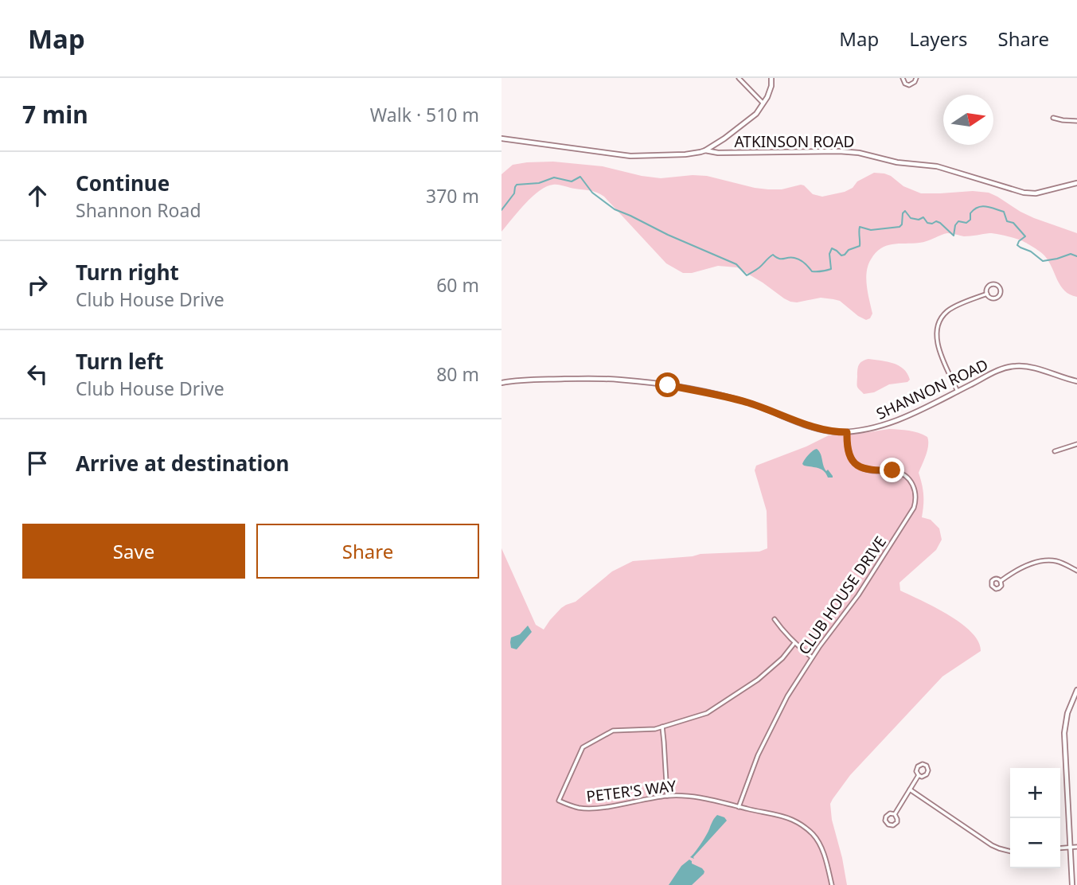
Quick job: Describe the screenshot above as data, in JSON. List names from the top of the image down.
{
  "streets": {
    "street": [
      "ATKINSON ROAD",
      "SHANNON ROAD",
      "CLUB HOUSE DRIVE",
      "PETER'S WAY"
    ]
  },
  "crossings": [
    ["SHANNON ROAD", "CLUB HOUSE DRIVE"],
    ["CLUB HOUSE DRIVE", "PETER'S WAY"]
  ],
  "north": "right",
  "page": {
    "header": "Map",
    "nav": ["Map", "Layers", "Share"],
    "heading": ["7 min", "Walk · 510 m"],
    "list": [
      ["Continue", "Shannon Road", "370 m"],
      ["Turn right", "Club House Drive", "60 m"],
      ["Turn left", "Club House Drive", "80 m"],
      "Arrive at destination"
    ],
    "buttons": ["Save", "Share"],
    "map_buttons": ["+", "−"]
  }
}
